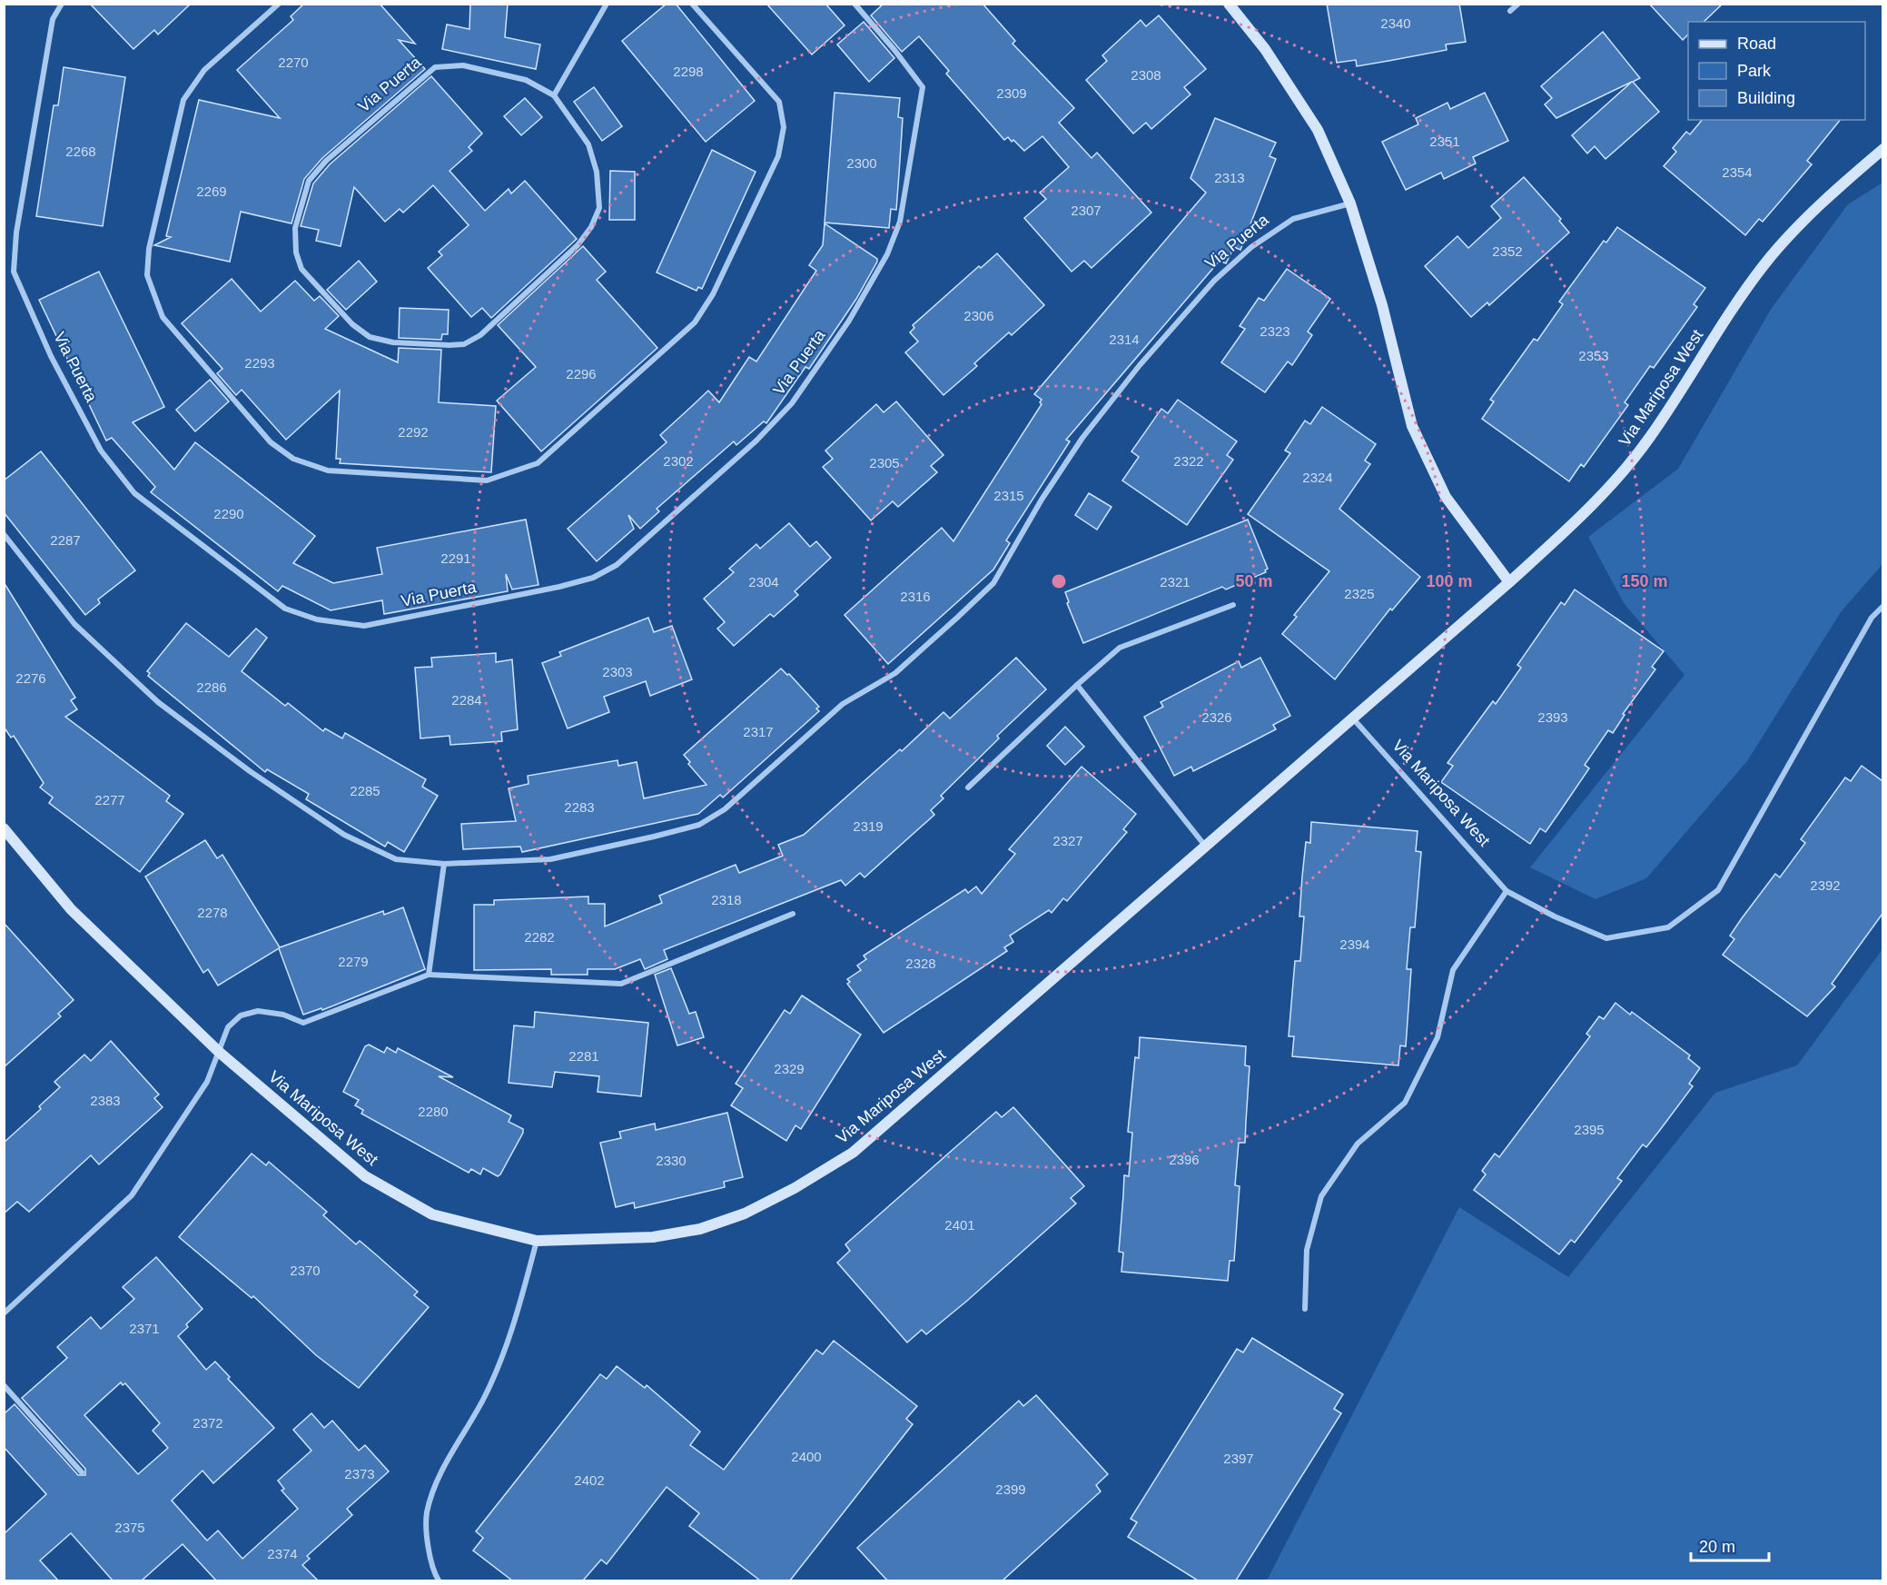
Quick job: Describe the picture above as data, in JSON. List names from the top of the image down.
{
  "streets": {
    "street": ["Via Puerta", "Via Mariposa West"]
  },
  "house_numbers": [
    "2340",
    "2270",
    "2298",
    "2308",
    "2309",
    "2351",
    "2268",
    "2300",
    "2354",
    "2313",
    "2269",
    "2307",
    "2352",
    "2306",
    "2323",
    "2314",
    "2353",
    "2293",
    "2296",
    "2292",
    "2302",
    "2322",
    "2305",
    "2324",
    "2315",
    "2290",
    "2287",
    "2291",
    "2304",
    "2321",
    "2325",
    "2316",
    "2303",
    "2276",
    "2286",
    "2284",
    "2326",
    "2393",
    "2317",
    "2285",
    "2277",
    "2283",
    "2319",
    "2327",
    "2392",
    "2318",
    "2278",
    "2282",
    "2394",
    "2279",
    "2328",
    "2281",
    "2329",
    "2383",
    "2280",
    "2395",
    "2396",
    "2330",
    "2401",
    "2370",
    "2371",
    "2372",
    "2400",
    "2397",
    "2373",
    "2402",
    "2399",
    "2375",
    "2374"
  ],
  "legend": ["Road", "Park", "Building"],
  "scale_bar": "20 m",
  "rings": ["50 m", "100 m", "150 m"]
}
